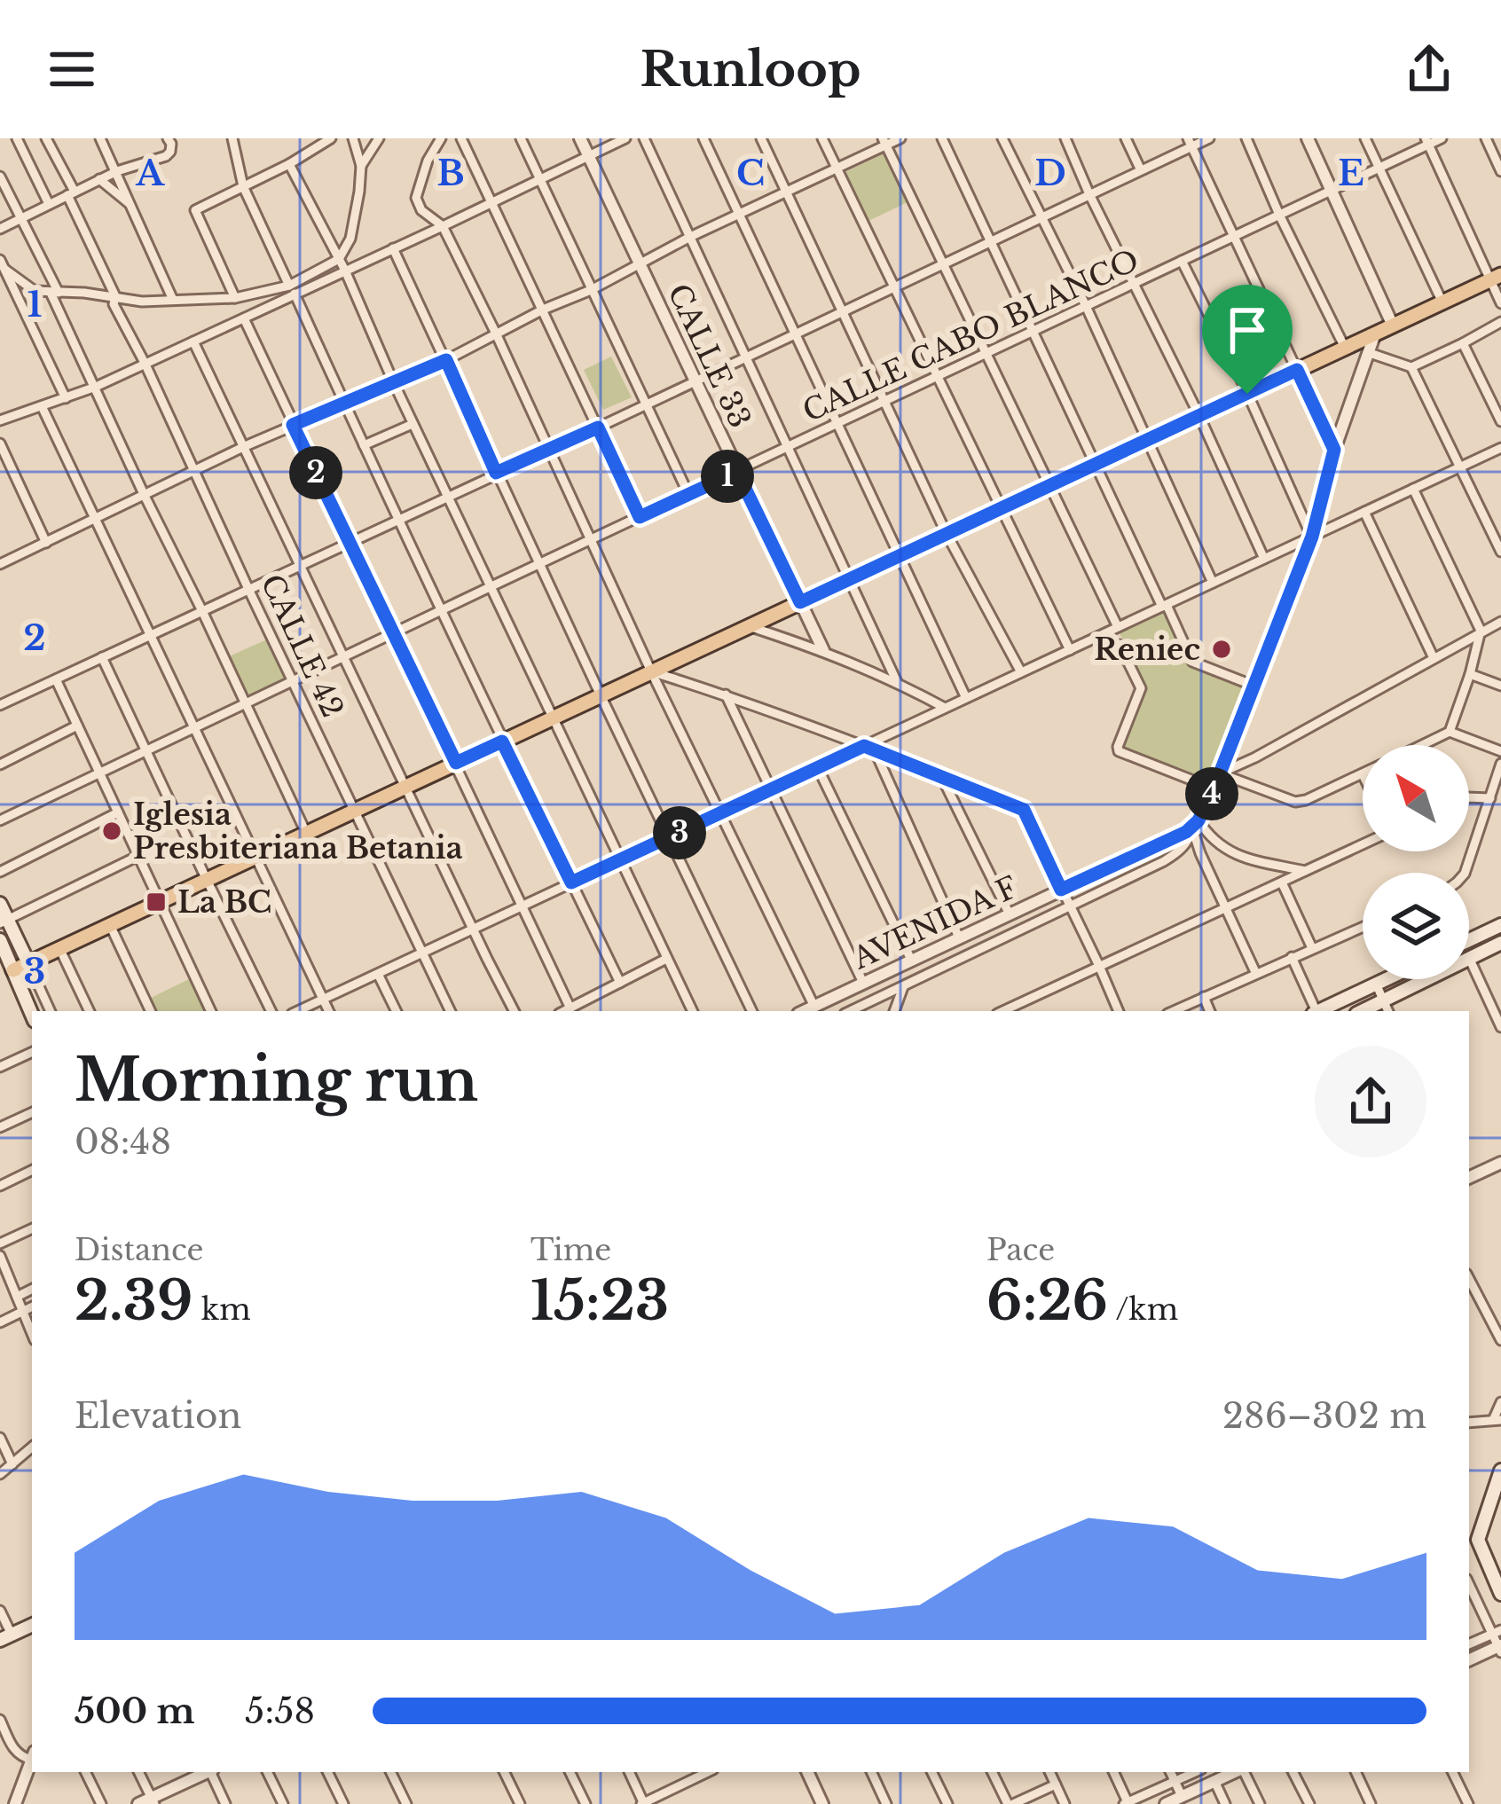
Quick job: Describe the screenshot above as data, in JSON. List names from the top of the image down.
{
  "streets": {
    "street": [
      "CALLE CABO BLANCO",
      "CALLE 33",
      "CALLE 42",
      "AVENIDA F"
    ]
  },
  "crossings": [
    ["CALLE CABO BLANCO", "CALLE 33"],
    ["CALLE CABO BLANCO", "CALLE 42"]
  ],
  "places": {
    "other": ["Reniec", "Iglesia Presbiteriana Betania"],
    "transit": ["La BC"]
  },
  "north": "top left",
  "page": {
    "header": "Runloop",
    "pins": [
      "2",
      "1",
      "4",
      "3"
    ],
    "heading": ["Morning run", "08:48"],
    "stats": [
      ["Distance", "2.39 km"],
      ["Time", "15:23"],
      ["Pace", "6:26 /km"]
    ],
    "chart": ["Elevation", "286–302 m"],
    "list": [
      {
        "name": "500 m",
        "note": "5:58"
      }
    ]
  },
  "grid": {
    "columns": [
      "A",
      "B",
      "C",
      "D",
      "E"
    ],
    "rows": ["1", "2", "3"]
  }
}
